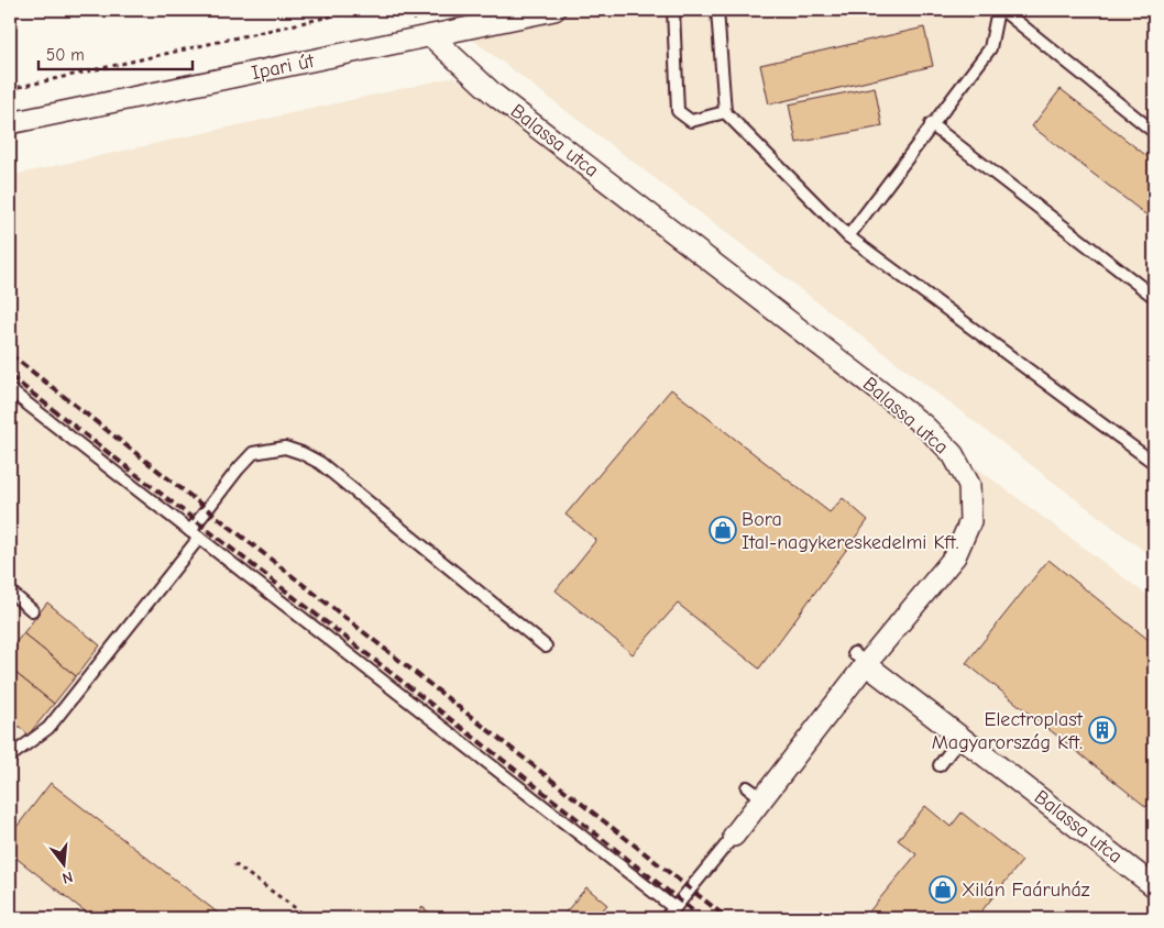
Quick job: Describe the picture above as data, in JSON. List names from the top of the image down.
{
  "streets": {
    "street": ["Ipari út", "Balassa utca"]
  },
  "crossings": [
    ["Ipari út", "Balassa utca"]
  ],
  "places": {
    "shop": ["Bora Ital-nagykereskedelmi Kft.", "Xilán Faáruház"],
    "building": ["Electroplast Magyarország Kft."]
  },
  "scale_bar": "50 m",
  "north": "bottom"
}
